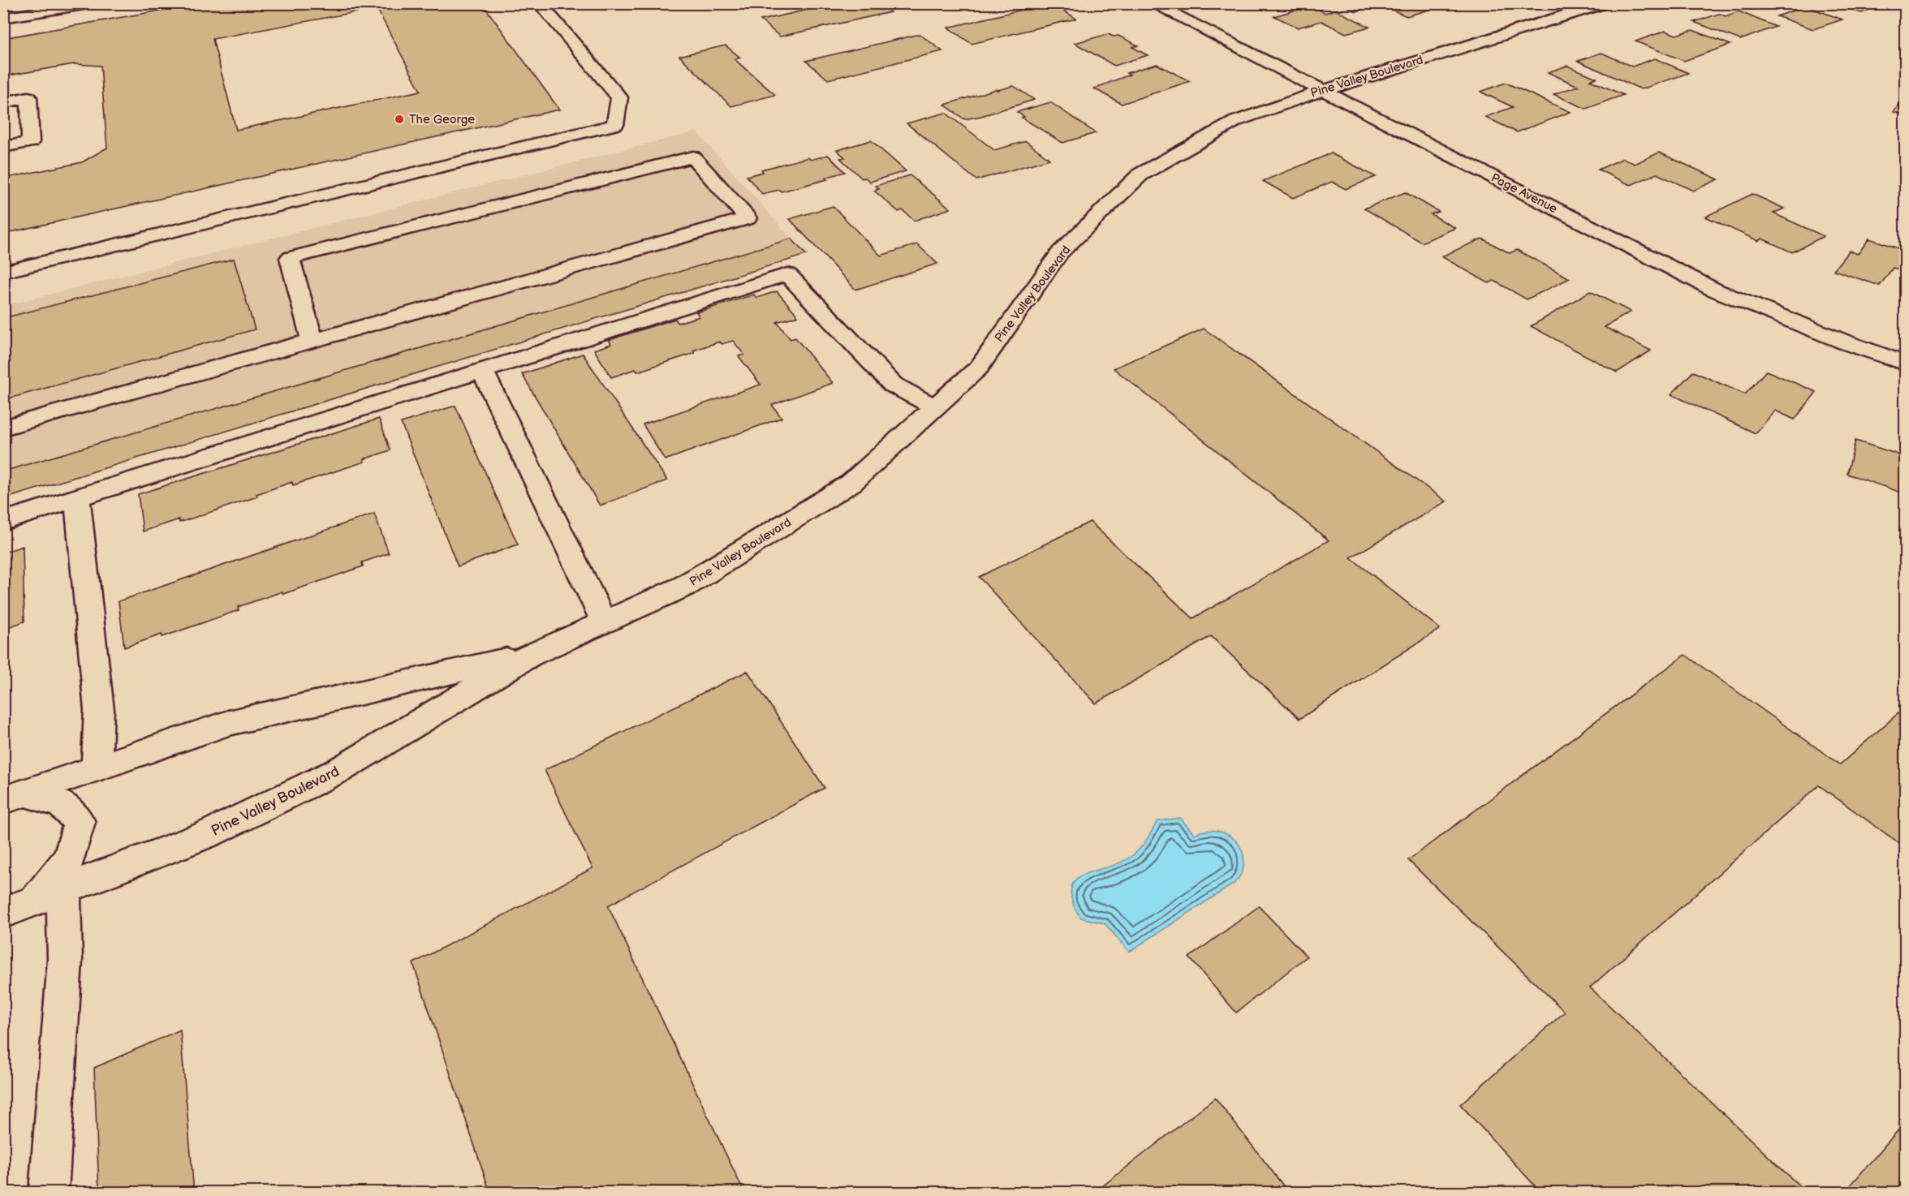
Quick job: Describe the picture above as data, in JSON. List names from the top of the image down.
{
  "streets": {
    "street": ["Pine Valley Boulevard", "Page Avenue"]
  },
  "crossings": [
    ["Pine Valley Boulevard", "Page Avenue"]
  ],
  "places": ["The George"]
}
